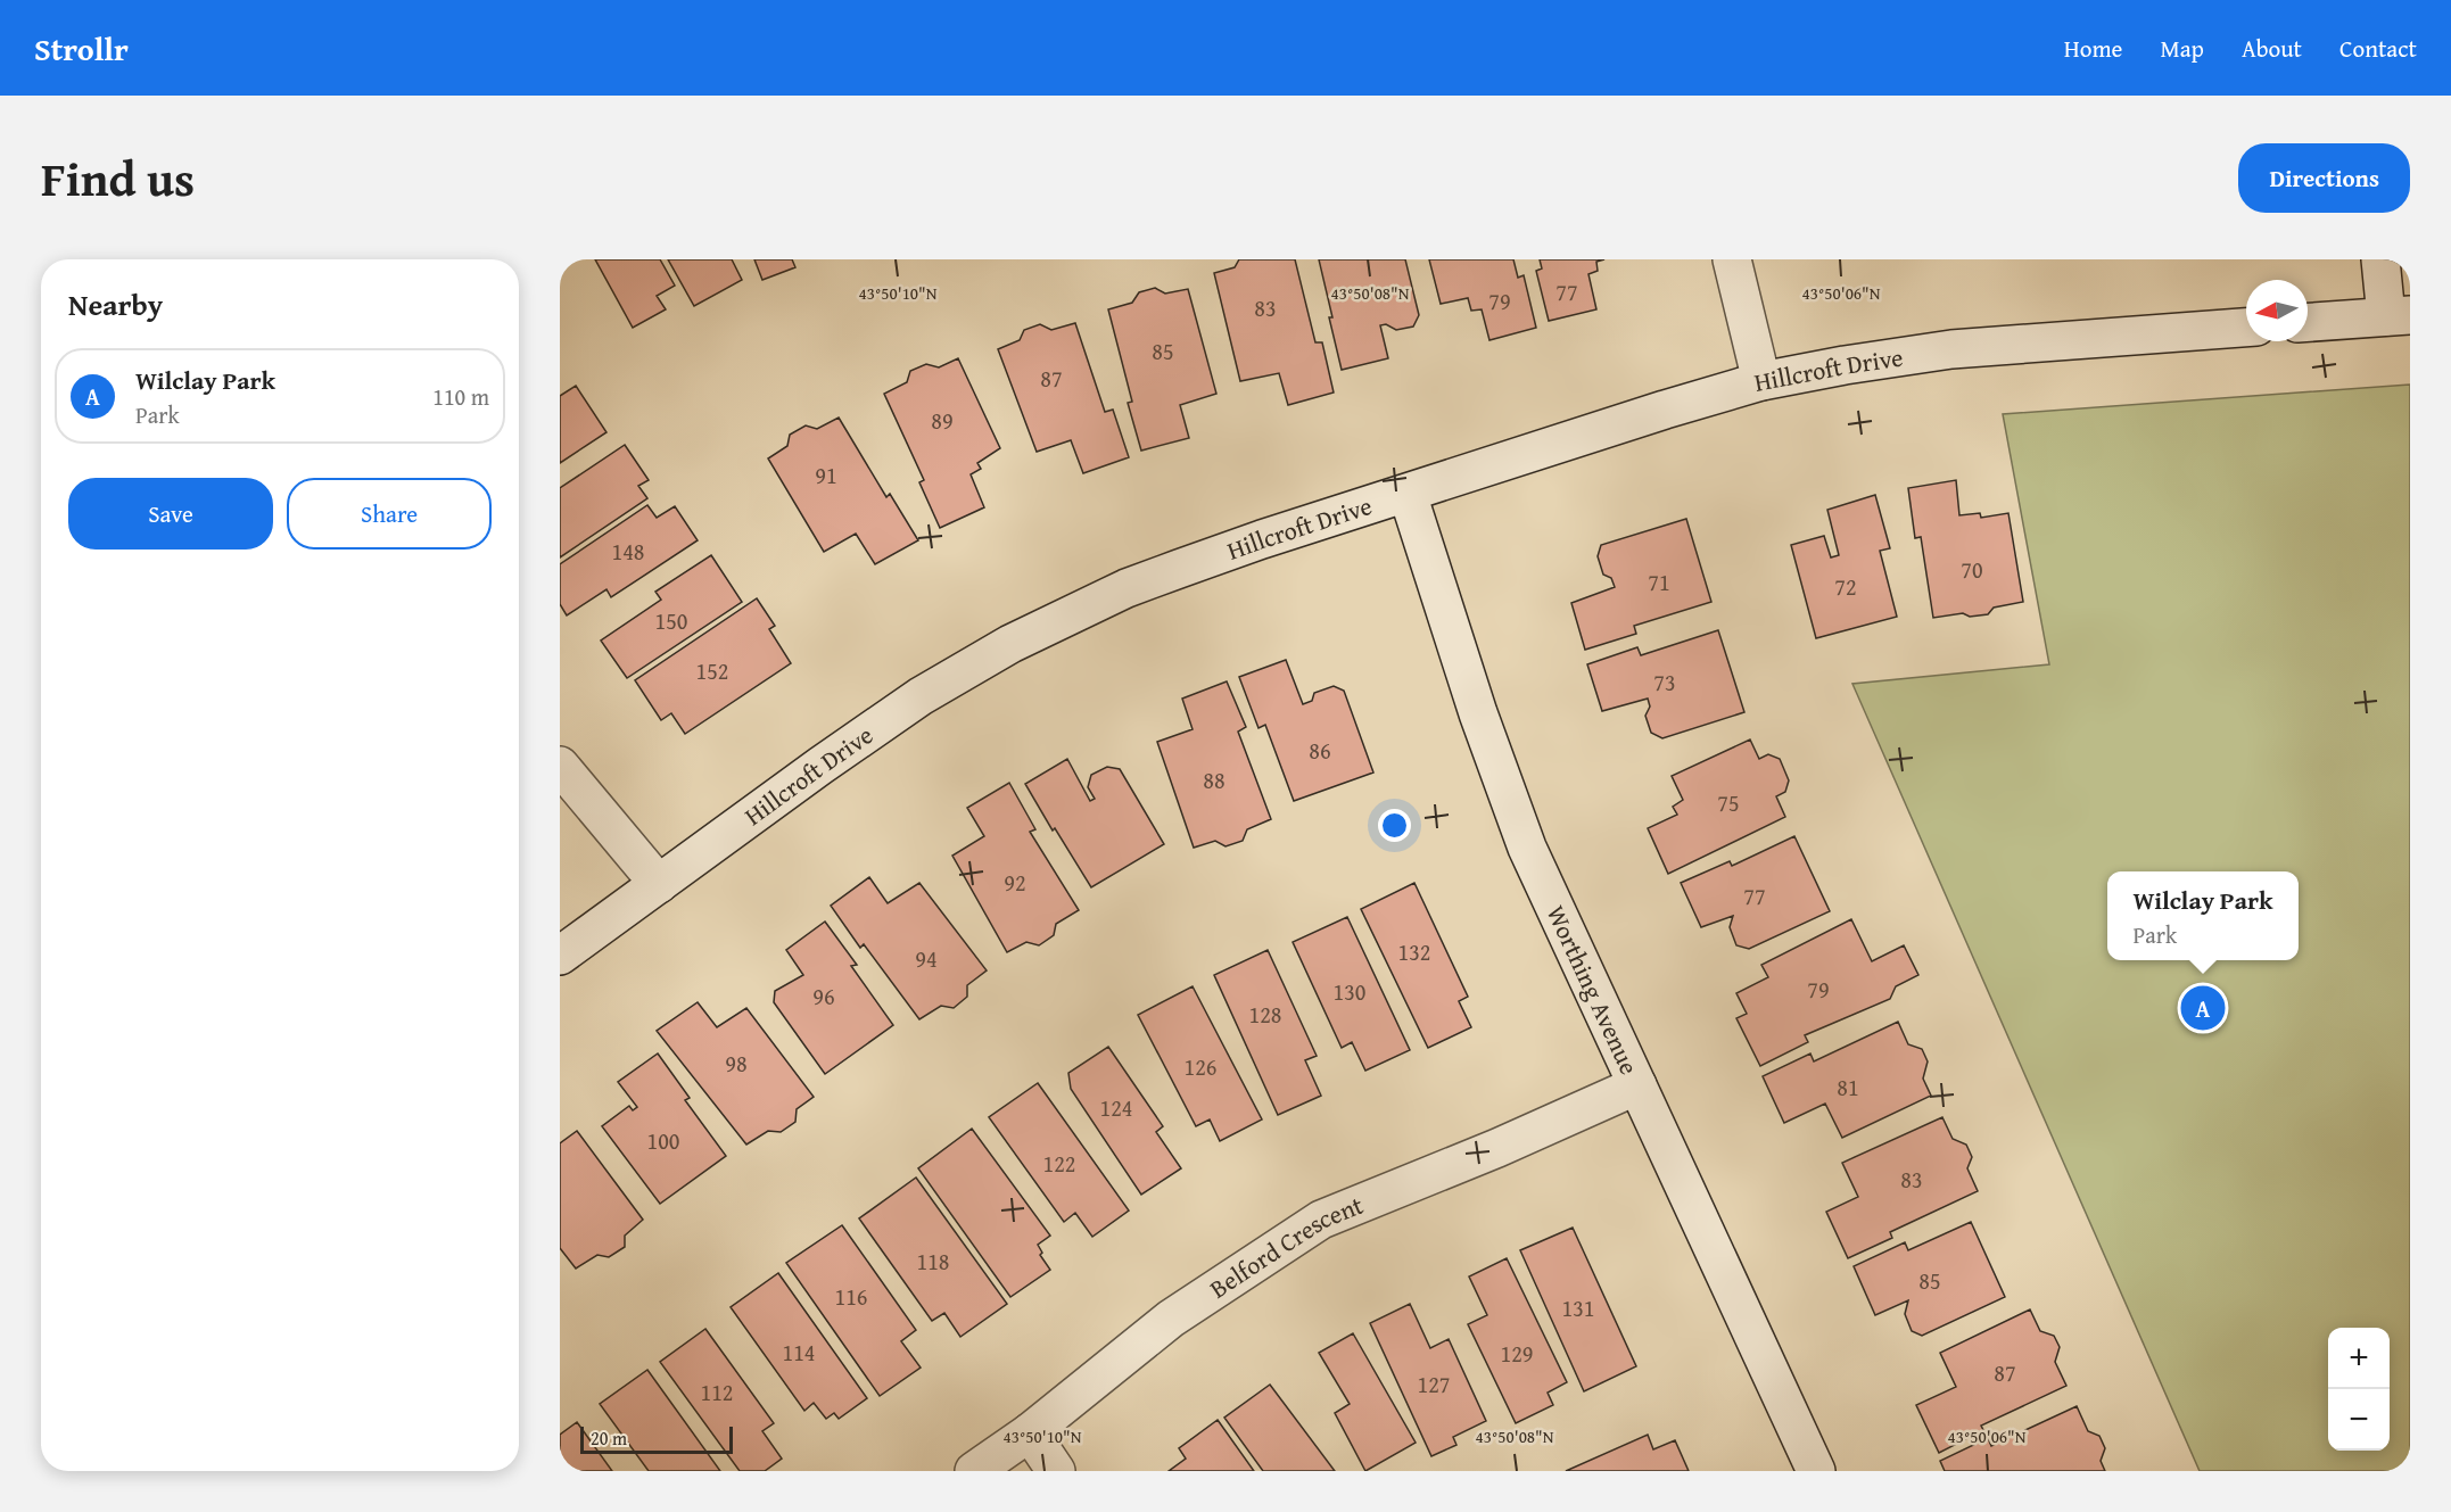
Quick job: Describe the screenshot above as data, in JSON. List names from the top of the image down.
{
  "streets": {
    "street": ["Hillcroft Drive", "Worthing Avenue", "Belford Crescent"]
  },
  "crossings": [
    ["Hillcroft Drive", "Worthing Avenue"],
    ["Worthing Avenue", "Belford Crescent"]
  ],
  "house_numbers": [
    "77",
    "79",
    "83",
    "85",
    "87",
    "89",
    "91",
    "148",
    "70",
    "71",
    "72",
    "150",
    "152",
    "73",
    "86",
    "88",
    "75",
    "92",
    "77",
    "132",
    "94",
    "79",
    "130",
    "96",
    "128",
    "98",
    "126",
    "81",
    "124",
    "100",
    "122",
    "83",
    "118",
    "85",
    "116",
    "131",
    "114",
    "129",
    "87",
    "127",
    "112"
  ],
  "scale_bar": "20 m",
  "north": "left",
  "page": {
    "header": "Strollr",
    "nav": [
      "Home",
      "Map",
      "About",
      "Contact"
    ],
    "title": "Find us",
    "buttons": [
      "Directions",
      ["Save", "Share"]
    ],
    "heading": "Nearby",
    "list": [
      {
        "mark": "A",
        "name": "Wilclay Park",
        "note": "Park",
        "value": "110 m"
      }
    ],
    "popup": ["Wilclay Park", "Park"],
    "pins": "A",
    "map_buttons": ["+", "−"],
    "scale": "20 m"
  },
  "coordinates": ["43°50'10\"N", "43°50'08\"N", "43°50'06\"N"]
}
